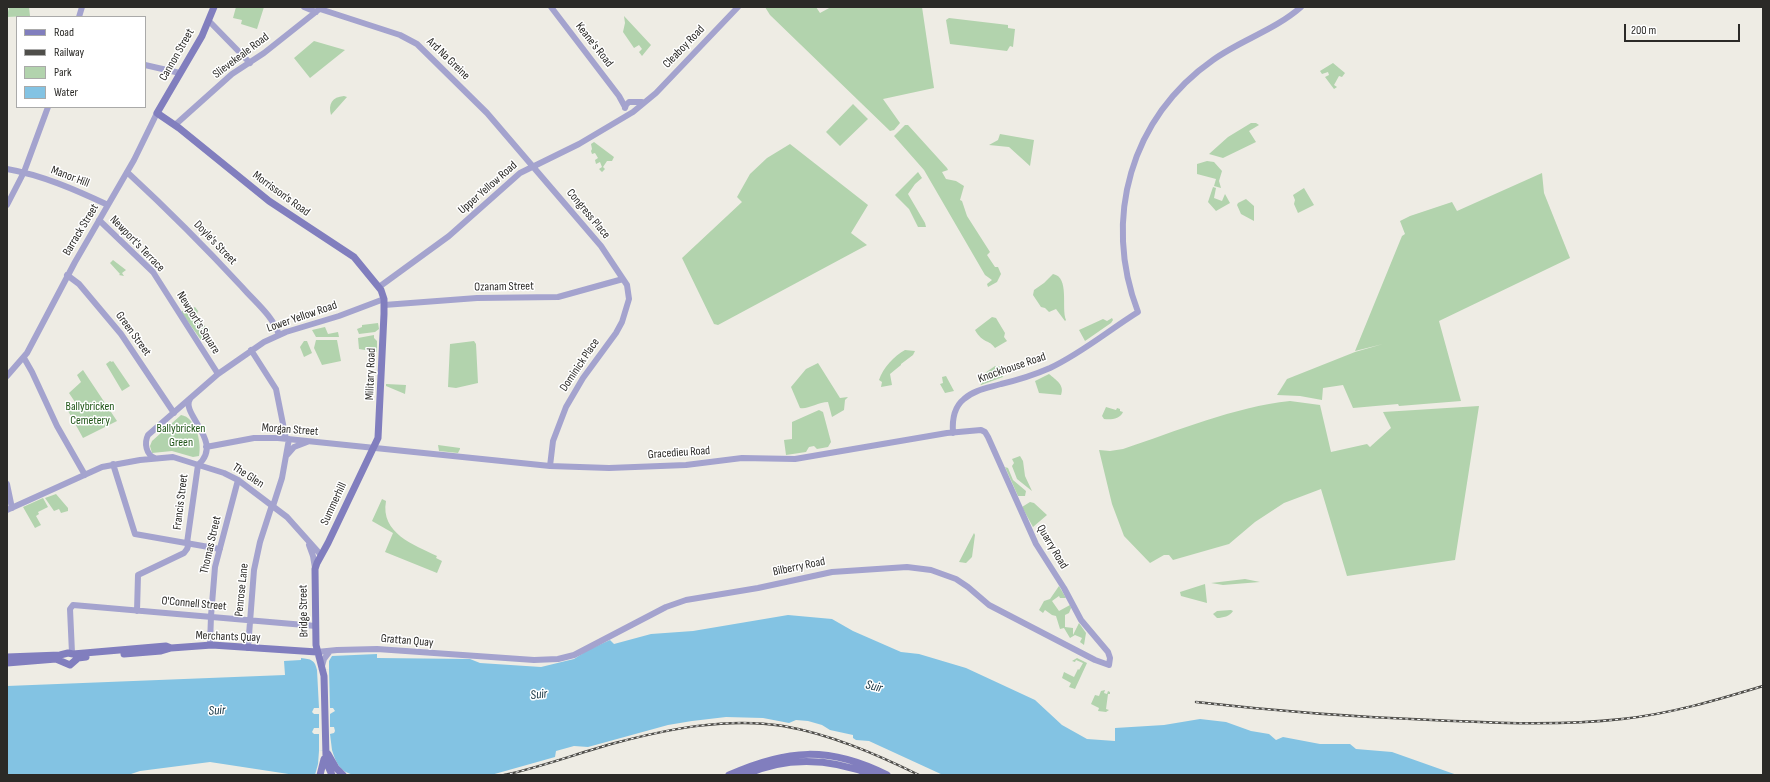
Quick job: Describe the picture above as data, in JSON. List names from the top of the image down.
{
  "streets": {
    "main road": [
      "Cannon Street",
      "Morrisson's Road",
      "Military Road",
      "Summerhill",
      "Bridge Street",
      "Merchants Quay"
    ],
    "street": [
      "Keane's Road",
      "Cleaboy Road",
      "Slievekeale Road",
      "Ard Na Greine",
      "Manor Hill",
      "Upper Yellow Road",
      "Congress Place",
      "Barrack Street",
      "Doyle's Street",
      "Newport's Terrace",
      "Ozanam Street",
      "Lower Yellow Road",
      "Newport's Square",
      "Green Street",
      "Dominick Place",
      "Knockhouse Road",
      "Morgan Street",
      "Gracedieu Road",
      "The Glen",
      "Francis Street",
      "Thomas Street",
      "Quarry Road",
      "Bilberry Road",
      "Penrose Lane",
      "O'Connell Street",
      "Grattan Quay"
    ]
  },
  "crossings": [
    ["Keane's Road", "Cleaboy Road"],
    ["Keane's Road", "Upper Yellow Road"],
    ["Cleaboy Road", "Upper Yellow Road"],
    ["Cannon Street", "Morrisson's Road"],
    ["Cannon Street", "Barrack Street"],
    ["Slievekeale Road", "Ard Na Greine"],
    ["Slievekeale Road", "Morrisson's Road"],
    ["Ard Na Greine", "Upper Yellow Road"],
    ["Ard Na Greine", "Congress Place"],
    ["Manor Hill", "Barrack Street"],
    ["Upper Yellow Road", "Morrisson's Road"],
    ["Upper Yellow Road", "Congress Place"],
    ["Morrisson's Road", "Barrack Street"],
    ["Morrisson's Road", "Ozanam Street"],
    ["Morrisson's Road", "Lower Yellow Road"],
    ["Morrisson's Road", "Military Road"],
    ["Congress Place", "Ozanam Street"],
    ["Congress Place", "Dominick Place"],
    ["Barrack Street", "Doyle's Street"],
    ["Barrack Street", "Newport's Terrace"],
    ["Barrack Street", "Green Street"],
    ["Doyle's Street", "Lower Yellow Road"],
    ["Newport's Terrace", "Newport's Square"],
    ["Ozanam Street", "Lower Yellow Road"],
    ["Ozanam Street", "Dominick Place"],
    ["Ozanam Street", "Military Road"],
    ["Lower Yellow Road", "Newport's Square"],
    ["Lower Yellow Road", "Green Street"],
    ["Lower Yellow Road", "Military Road"],
    ["Dominick Place", "Gracedieu Road"],
    ["Knockhouse Road", "Gracedieu Road"],
    ["Military Road", "Morgan Street"],
    ["Military Road", "Gracedieu Road"],
    ["Military Road", "Summerhill"],
    ["Morgan Street", "Gracedieu Road"],
    ["Morgan Street", "The Glen"],
    ["Morgan Street", "Summerhill"],
    ["Gracedieu Road", "Summerhill"],
    ["Gracedieu Road", "Quarry Road"],
    ["The Glen", "Francis Street"],
    ["The Glen", "Summerhill"],
    ["The Glen", "Thomas Street"],
    ["The Glen", "Penrose Lane"],
    ["Summerhill", "Bridge Street"],
    ["Thomas Street", "O'Connell Street"],
    ["Thomas Street", "Merchants Quay"],
    ["Quarry Road", "Bilberry Road"],
    ["Bilberry Road", "Grattan Quay"],
    ["Penrose Lane", "O'Connell Street"],
    ["Penrose Lane", "Merchants Quay"],
    ["O'Connell Street", "Bridge Street"],
    ["O'Connell Street", "Merchants Quay"],
    ["Bridge Street", "Merchants Quay"],
    ["Bridge Street", "Grattan Quay"],
    ["Merchants Quay", "Grattan Quay"]
  ],
  "water": ["Suir"],
  "parks": ["Ballybricken Cemetery", "Ballybricken Green"],
  "legend": [
    "Road",
    "Railway",
    "Park",
    "Water"
  ],
  "scale_bar": "200 m"
}
